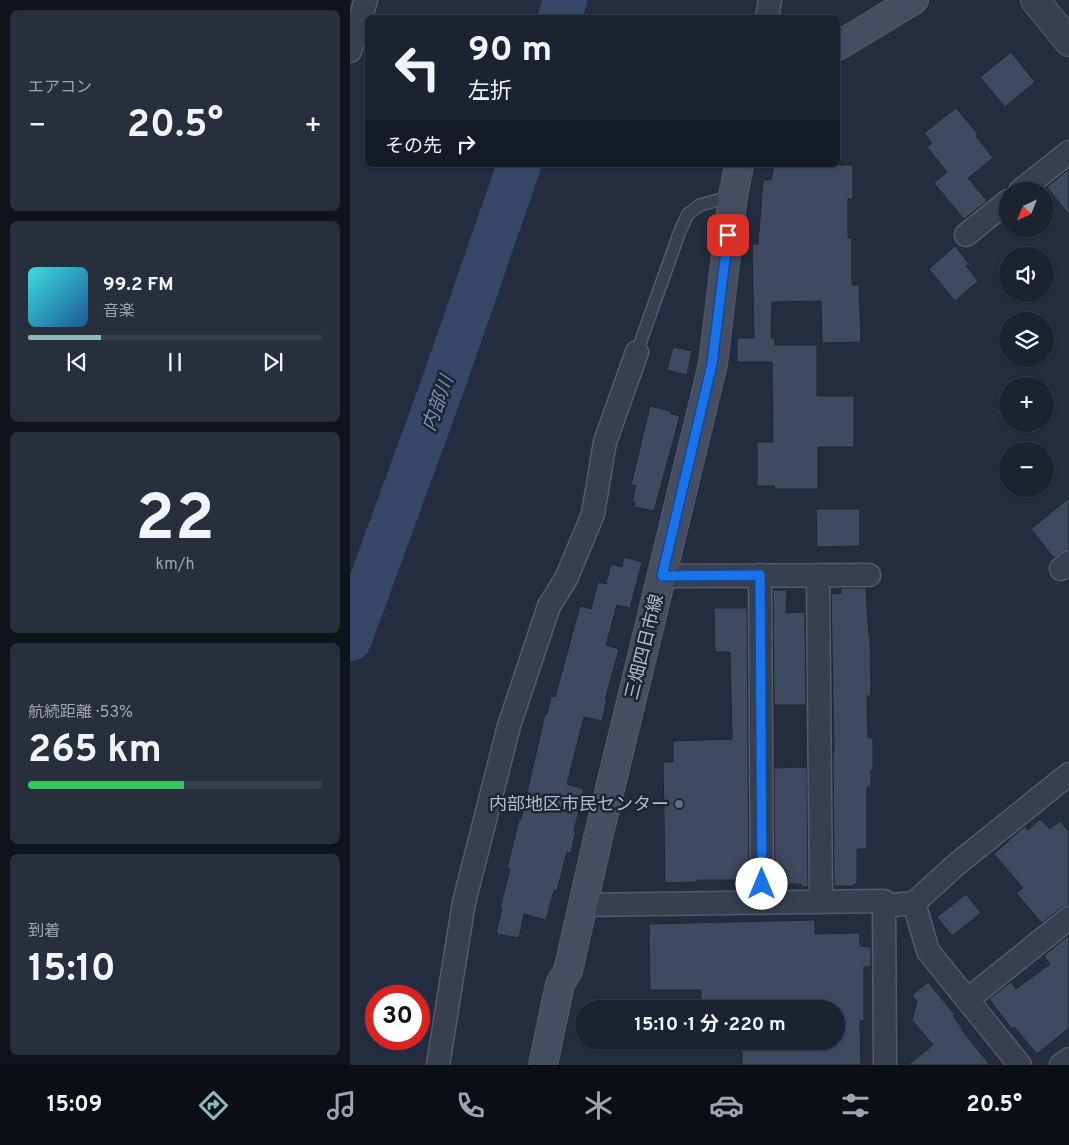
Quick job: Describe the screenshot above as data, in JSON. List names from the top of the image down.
{
  "streets": {
    "main road": ["三畑四日市線"]
  },
  "water": ["内部川"],
  "places": ["内部地区市民センター"],
  "north": "bottom left",
  "page": {
    "tile": [
      "エアコン",
      ["22", "km/h"],
      ["航続距離 · 53%", "265 km"],
      ["到着", "15:10"]
    ],
    "turn": ["90 m", "左折"],
    "heat": ["−", "20.5°", "+"],
    "then": "その先",
    "map_buttons": ["+", "−"],
    "song": ["99.2 FM", "音楽"],
    "limit": "30",
    "trip": "15:10 · 1 分 · 220 m",
    "tabs": ["15:09", "20.5°"]
  }
}
